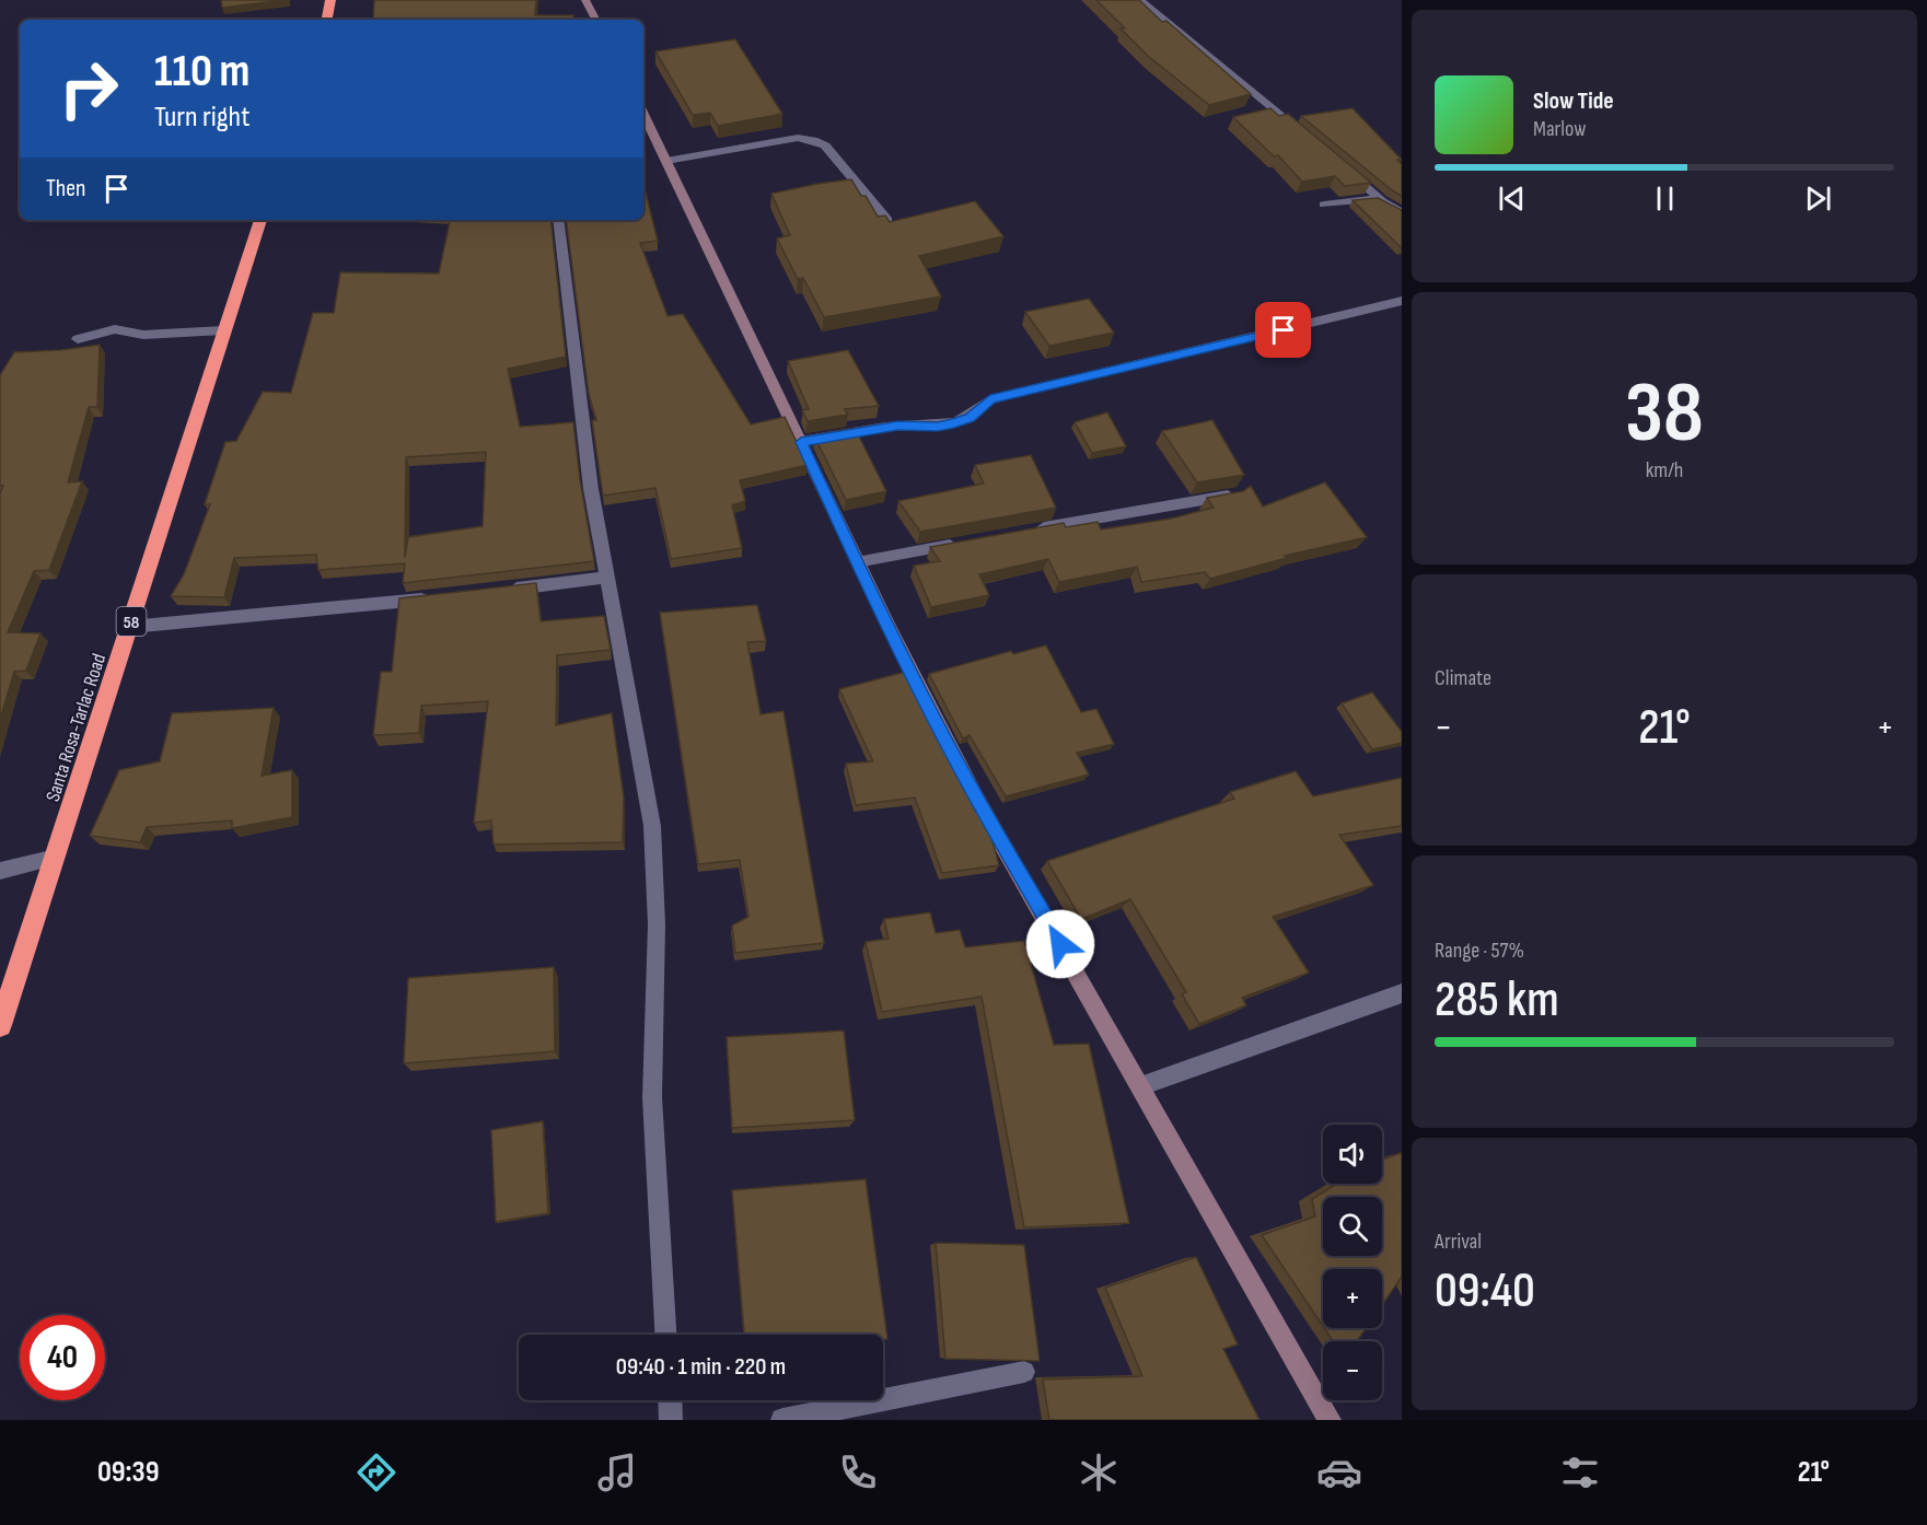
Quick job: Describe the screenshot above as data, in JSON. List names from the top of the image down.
{
  "streets": {
    "highway": ["58", "Santa Rosa-Tarlac Road"]
  },
  "page": {
    "turn": ["110 m", "Turn right"],
    "song": ["Slow Tide", "Marlow"],
    "then": "Then",
    "tile": [
      ["38", "km/h"],
      "Climate",
      ["Range · 57%", "285 km"],
      ["Arrival", "09:40"]
    ],
    "heat": ["−", "21°", "+"],
    "map_buttons": ["+", "−"],
    "limit": "40",
    "trip": "09:40 · 1 min · 220 m",
    "tabs": ["09:39", "21°"]
  }
}
